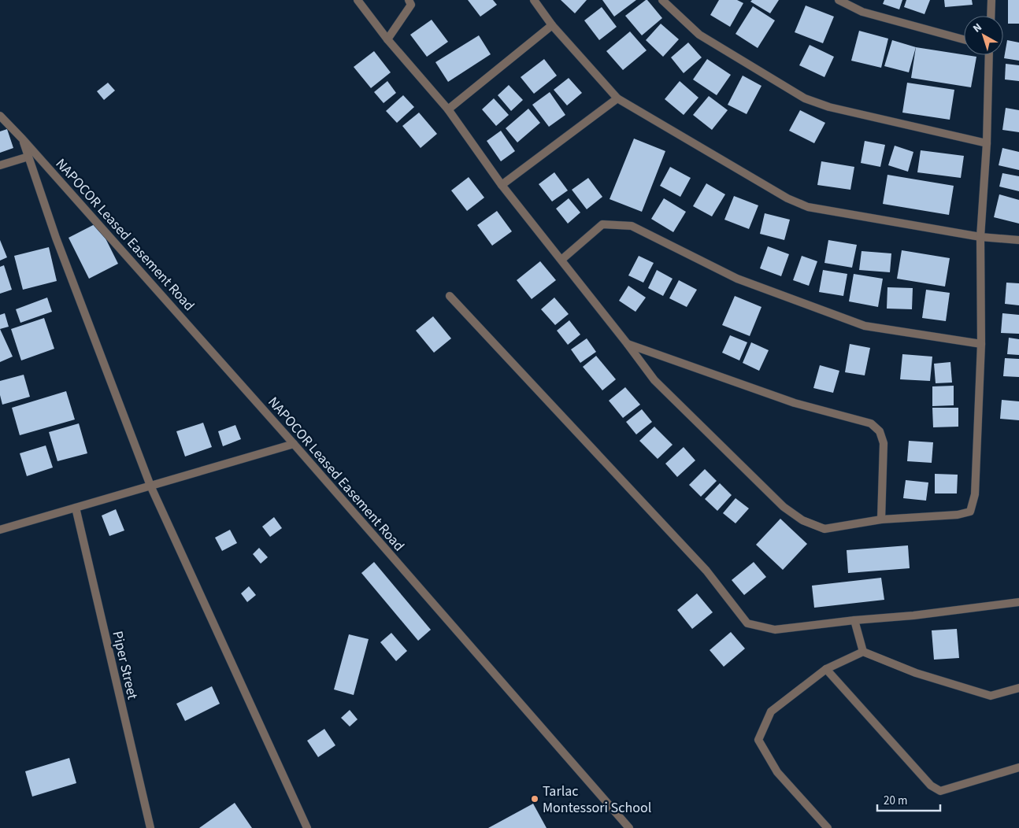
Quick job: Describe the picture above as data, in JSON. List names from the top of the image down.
{
  "streets": {
    "street": ["NAPOCOR Leased Easement Road", "Piper Street"]
  },
  "places": ["Tarlac Montessori School"],
  "scale_bar": "20 m",
  "north": "top left"
}
